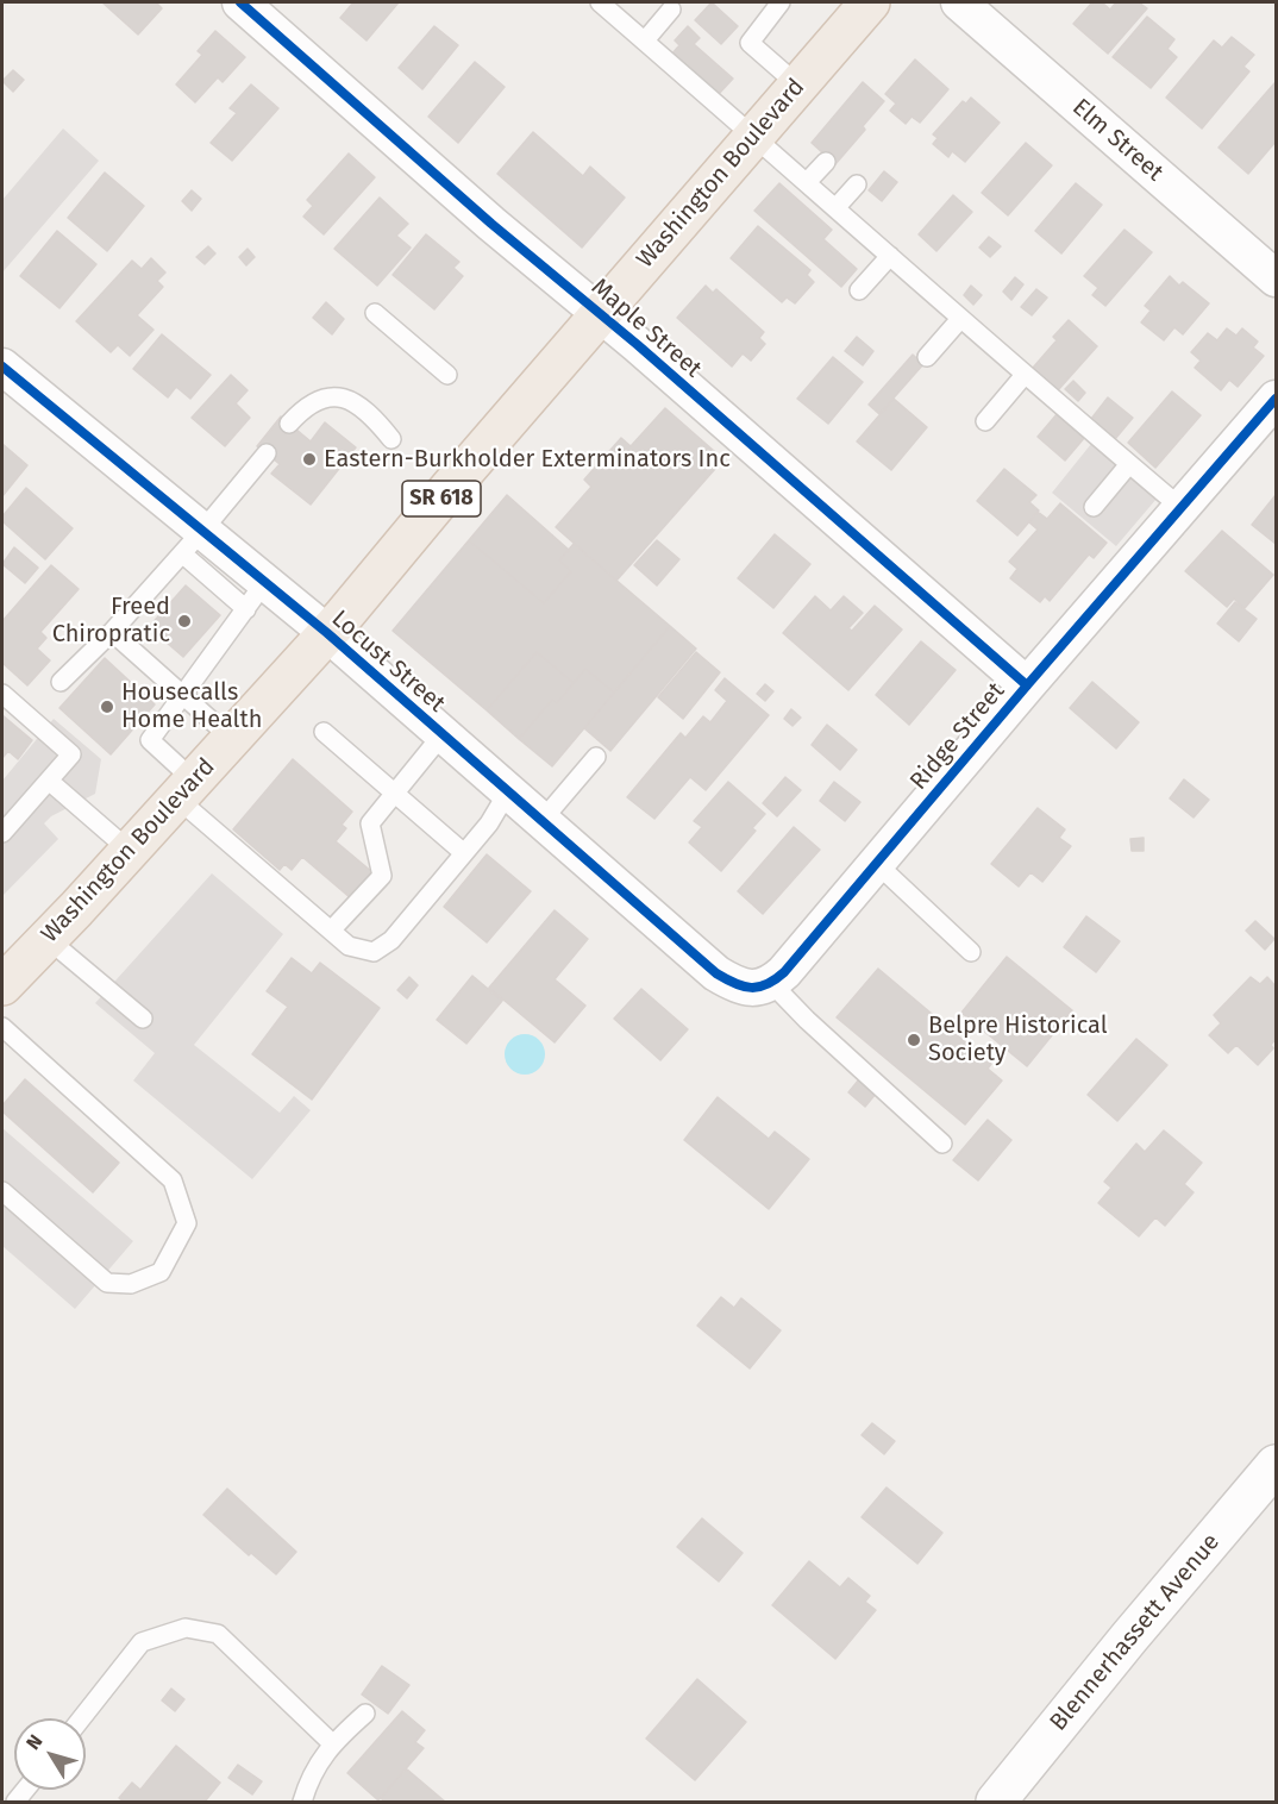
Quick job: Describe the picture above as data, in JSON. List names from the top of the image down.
{
  "streets": {
    "main road": ["Washington Boulevard", "SR 618"],
    "street": [
      "Elm Street",
      "Maple Street",
      "Locust Street",
      "Ridge Street",
      "Blennerhassett Avenue"
    ]
  },
  "crossings": [
    ["Washington Boulevard", "Maple Street"],
    ["Washington Boulevard", "Locust Street"],
    ["Maple Street", "Ridge Street"],
    ["Locust Street", "Ridge Street"]
  ],
  "places": [
    "Eastern-Burkholder Exterminators Inc",
    "Freed Chiropratic",
    "Housecalls Home Health",
    "Belpre Historical Society"
  ],
  "north": "top left"
}
